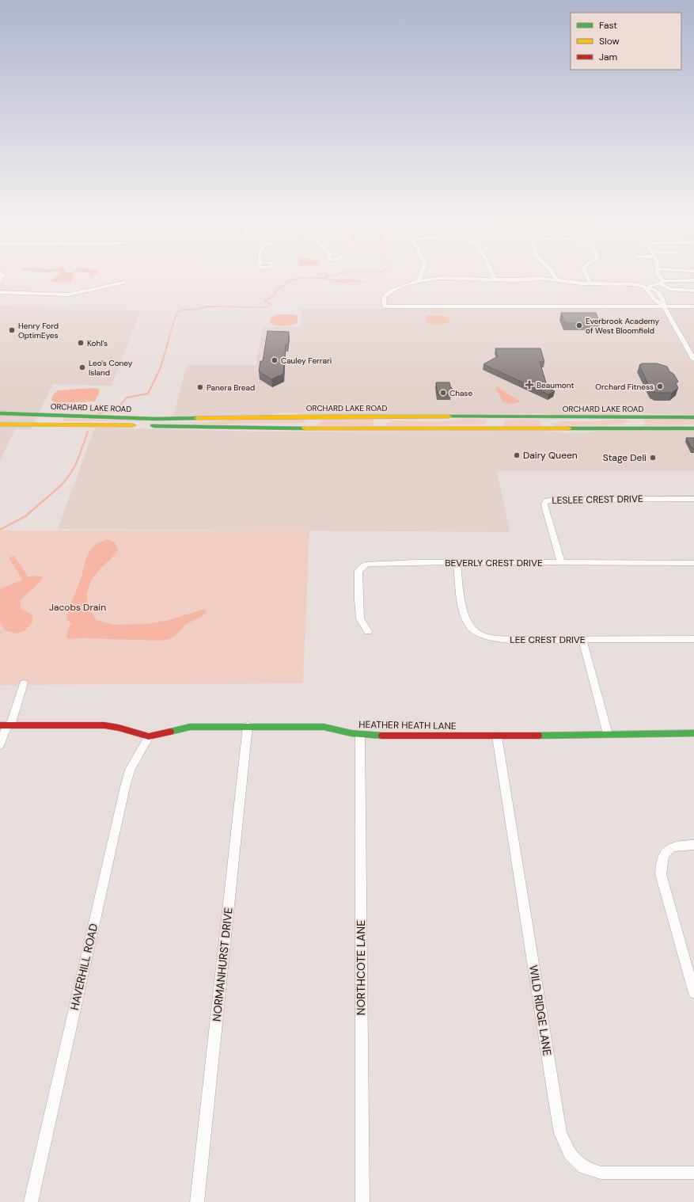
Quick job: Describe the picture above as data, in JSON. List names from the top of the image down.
{
  "streets": {
    "main road": ["ORCHARD LAKE ROAD", "HEATHER HEATH LANE"],
    "street": [
      "LESLEE CREST DRIVE",
      "BEVERLY CREST DRIVE",
      "LEE CREST DRIVE",
      "NORMANHURST DRIVE",
      "HAVERHILL ROAD",
      "NORTHCOTE LANE",
      "WILD RIDGE LANE"
    ]
  },
  "crossings": [
    ["LESLEE CREST DRIVE", "BEVERLY CREST DRIVE"],
    ["BEVERLY CREST DRIVE", "LEE CREST DRIVE"],
    ["HEATHER HEATH LANE", "NORMANHURST DRIVE"],
    ["HEATHER HEATH LANE", "HAVERHILL ROAD"],
    ["HEATHER HEATH LANE", "NORTHCOTE LANE"],
    ["HEATHER HEATH LANE", "WILD RIDGE LANE"]
  ],
  "parks": ["Jacobs Drain"],
  "places": {
    "other": [
      "Everbrook Academy of West Bloomfield",
      "Henry Ford OptimEyes",
      "Kohl's",
      "Cauley Ferrari",
      "Leo's Coney Island",
      "Orchard Fitness",
      "Panera Bread",
      "Chase",
      "Dairy Queen",
      "Stage Deli"
    ],
    "health": ["Beaumont"]
  },
  "legend": ["Fast", "Slow", "Jam"]
}
